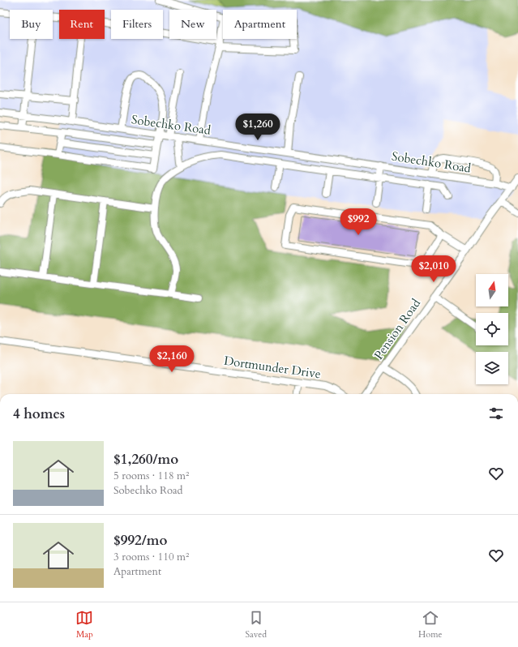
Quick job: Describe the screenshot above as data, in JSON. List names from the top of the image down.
{
  "streets": {
    "street": ["Sobechko Road", "Pension Road", "Dortmunder Drive"]
  },
  "crossings": [
    ["Sobechko Road", "Pension Road"]
  ],
  "north": "top",
  "page": {
    "chip": [
      "Buy",
      "Rent",
      "Filters",
      "New",
      "Apartment"
    ],
    "price": [
      "$1,260",
      "$992",
      "$2,010",
      "$2,160"
    ],
    "heading": "4 homes",
    "list": [
      {
        "name": "$1,260/mo",
        "note": "5 rooms · 118 m² · Sobechko Road"
      },
      {
        "name": "$992/mo",
        "note": "3 rooms · 110 m² · Apartment"
      }
    ],
    "tabs": ["Map", "Saved", "Home"]
  }
}
